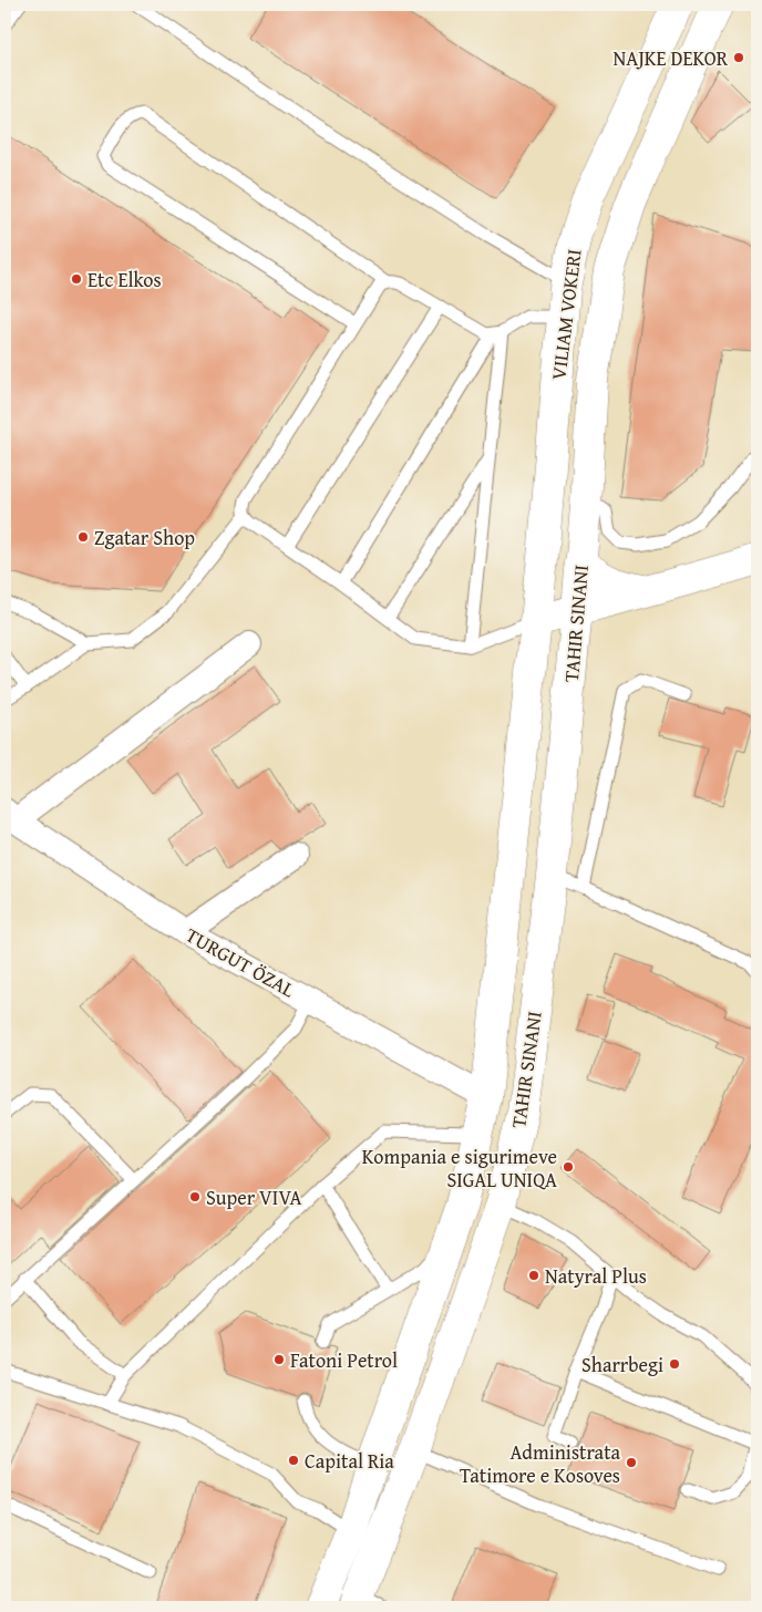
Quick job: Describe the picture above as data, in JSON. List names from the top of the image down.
{
  "streets": {
    "main road": ["VILIAM VOKERI", "TAHIR SINANI"],
    "street": ["TURGUT ÖZAL"]
  },
  "crossings": [
    ["VILIAM VOKERI", "TAHIR SINANI"],
    ["TAHIR SINANI", "TURGUT ÖZAL"]
  ],
  "places": [
    "NAJKE DEKOR",
    "Etc Elkos",
    "Zgatar Shop",
    "Kompania e sigurimeve SIGAL UNIQA",
    "Super VIVA",
    "Natyral Plus",
    "Fatoni Petrol",
    "Sharrbegi",
    "Capital Ria",
    "Administrata Tatimore e Kosoves"
  ]
}
